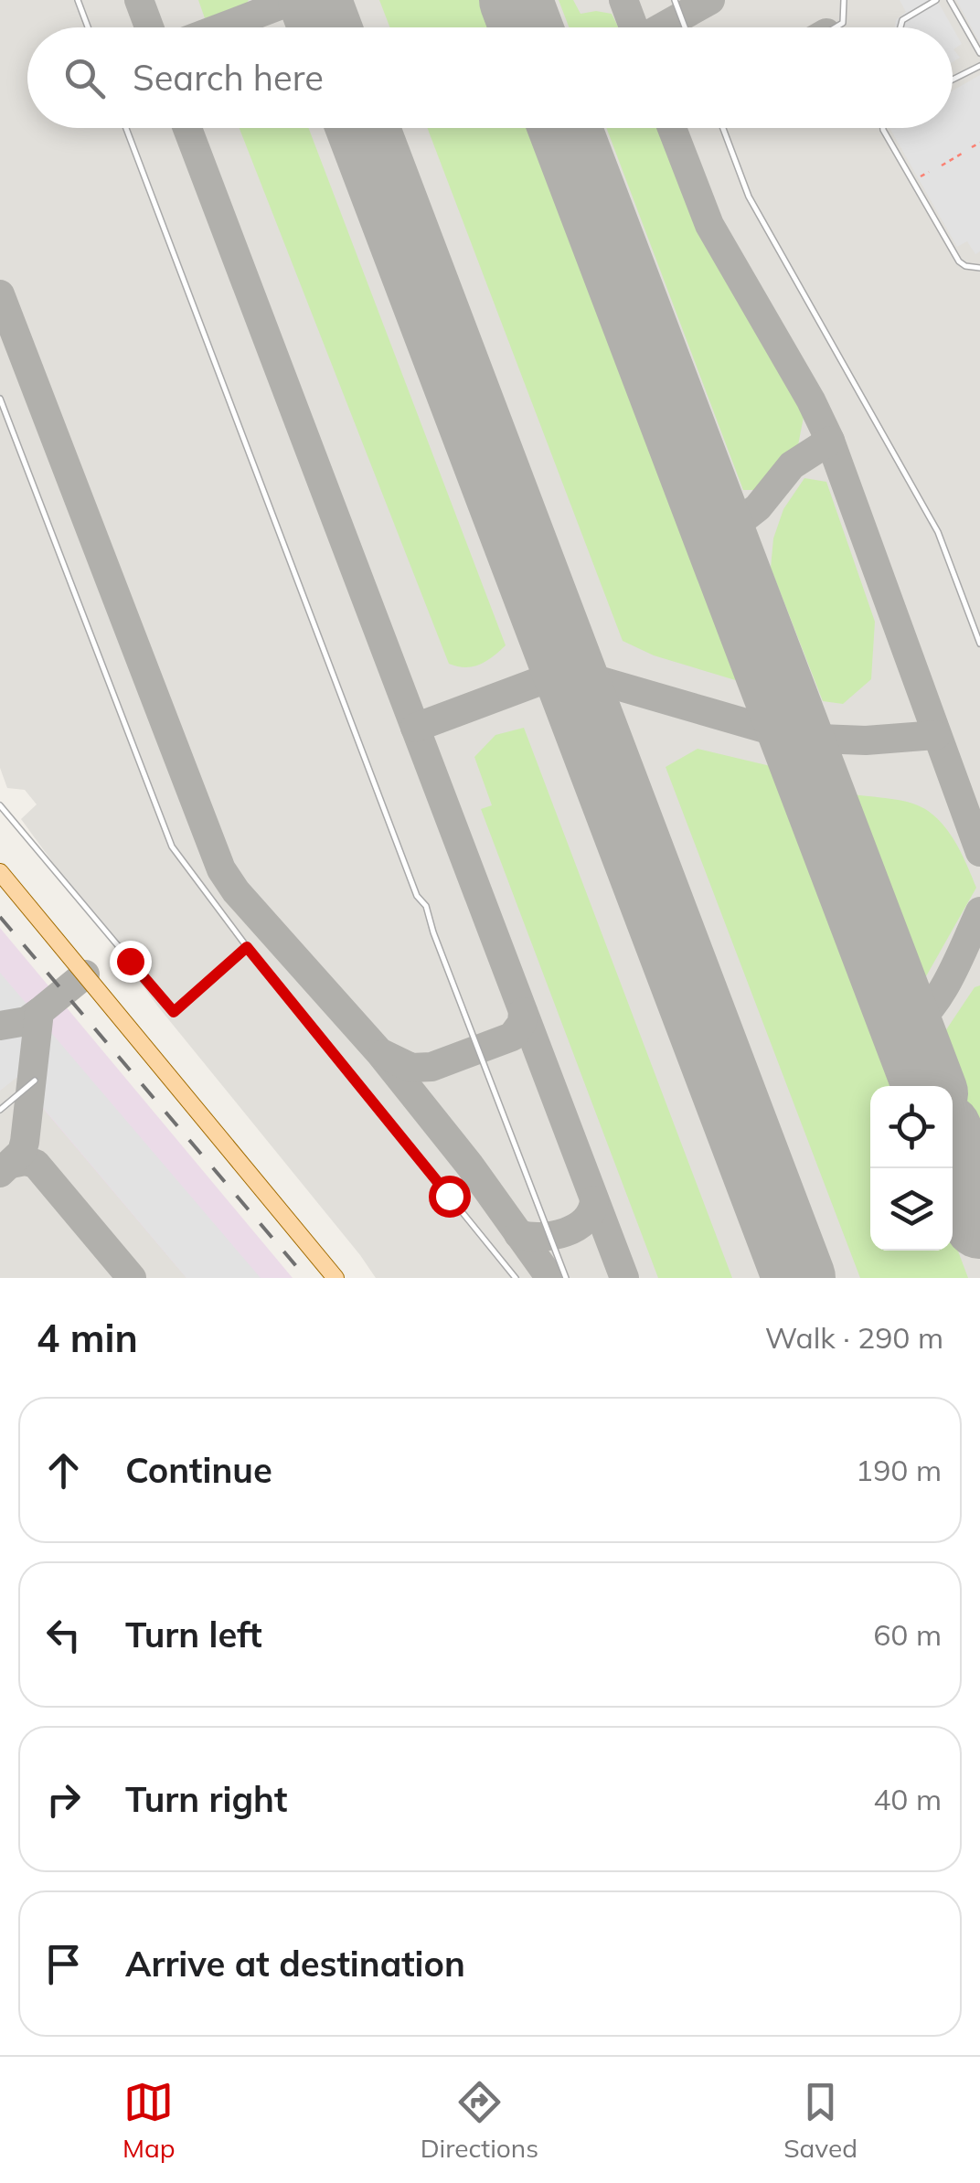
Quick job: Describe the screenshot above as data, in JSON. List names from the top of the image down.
{
  "page": {
    "search": "Search here",
    "heading": ["4 min", "Walk · 290 m"],
    "list": [
      ["Continue", "190 m"],
      ["Turn left", "60 m"],
      ["Turn right", "40 m"],
      "Arrive at destination"
    ],
    "nav": ["Map", "Directions", "Saved"]
  }
}
